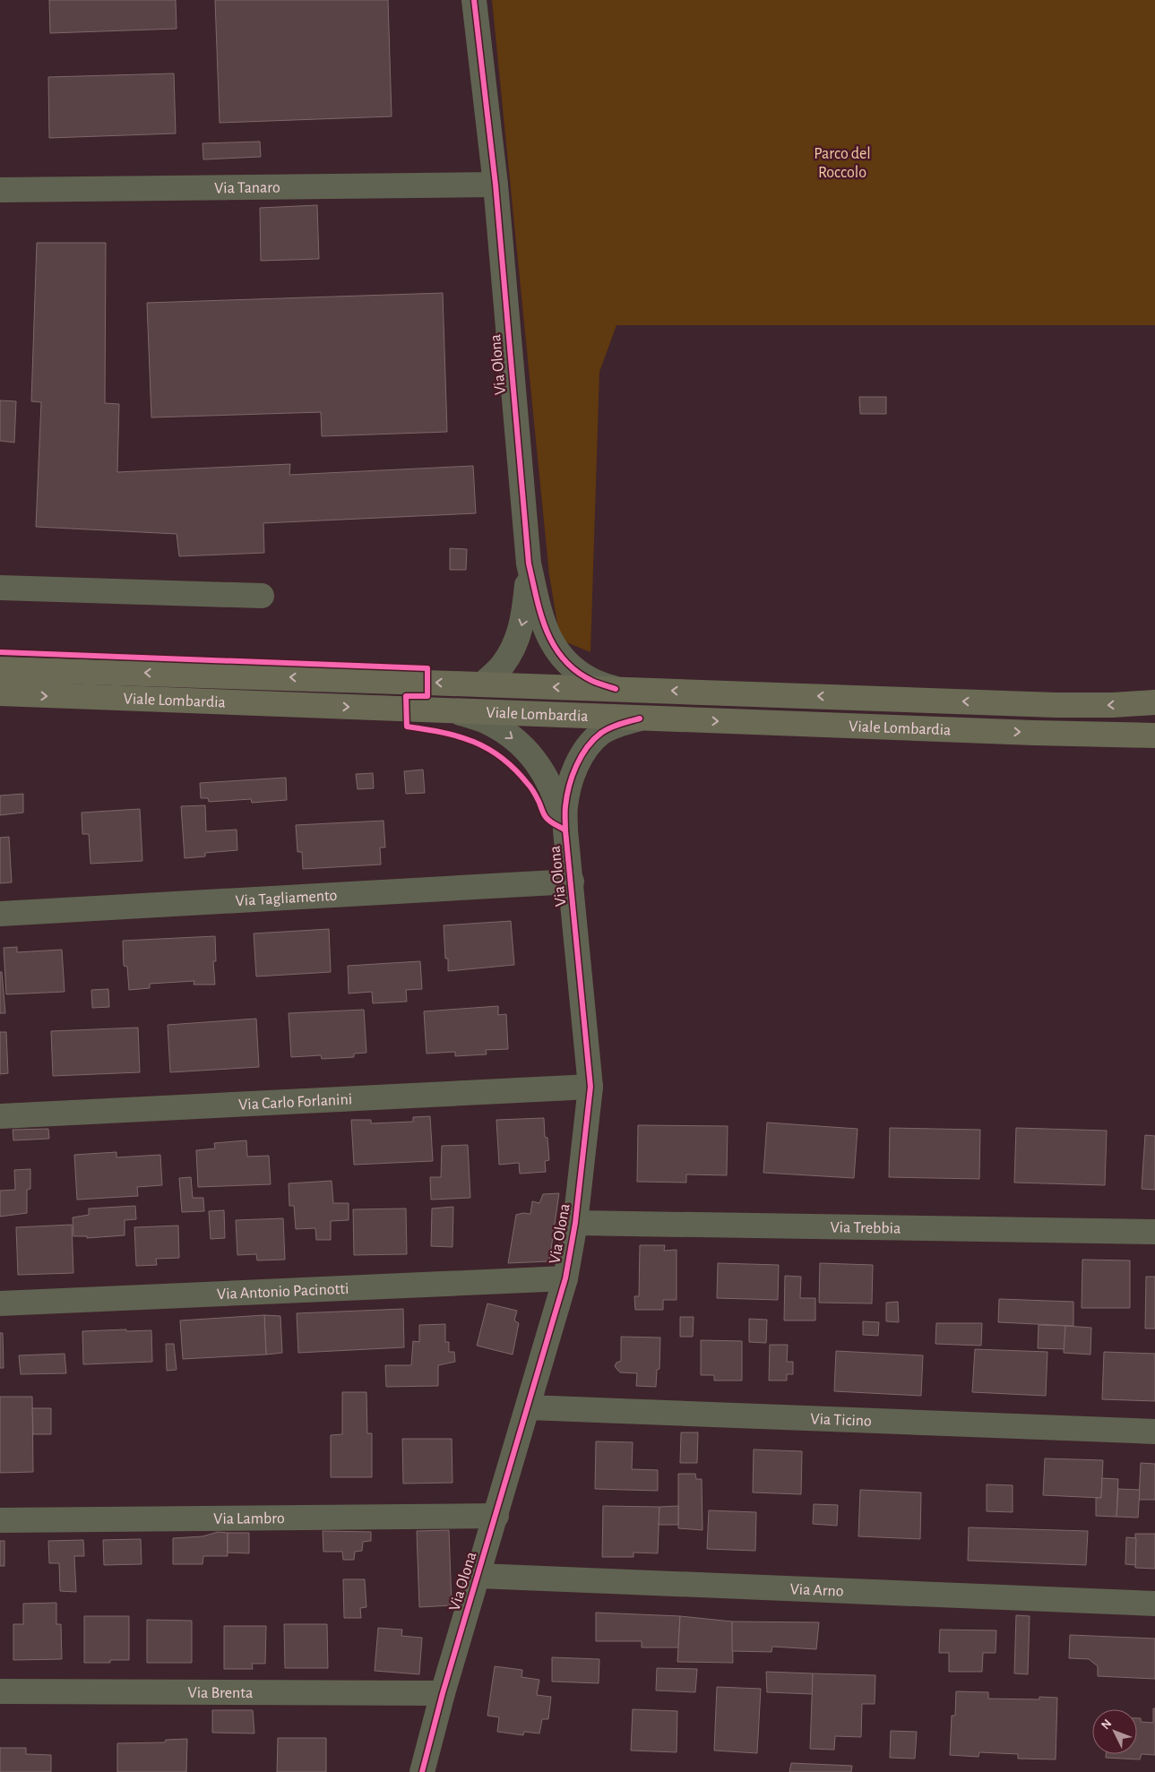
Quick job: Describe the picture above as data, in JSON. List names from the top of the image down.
{
  "streets": {
    "main road": ["Viale Lombardia"],
    "street": [
      "Via Tanaro",
      "Via Olona",
      "Via Tagliamento",
      "Via Carlo Forlanini",
      "Via Trebbia",
      "Via Antonio Pacinotti",
      "Via Ticino",
      "Via Lambro",
      "Via Arno",
      "Via Brenta"
    ]
  },
  "crossings": [
    ["Via Tanaro", "Via Olona"],
    ["Via Olona", "Viale Lombardia"],
    ["Via Olona", "Via Tagliamento"],
    ["Via Olona", "Via Carlo Forlanini"],
    ["Via Olona", "Via Trebbia"],
    ["Via Olona", "Via Antonio Pacinotti"],
    ["Via Olona", "Via Ticino"],
    ["Via Olona", "Via Lambro"],
    ["Via Olona", "Via Arno"],
    ["Via Olona", "Via Brenta"]
  ],
  "parks": ["Parco del Roccolo"],
  "north": "top left"
}
